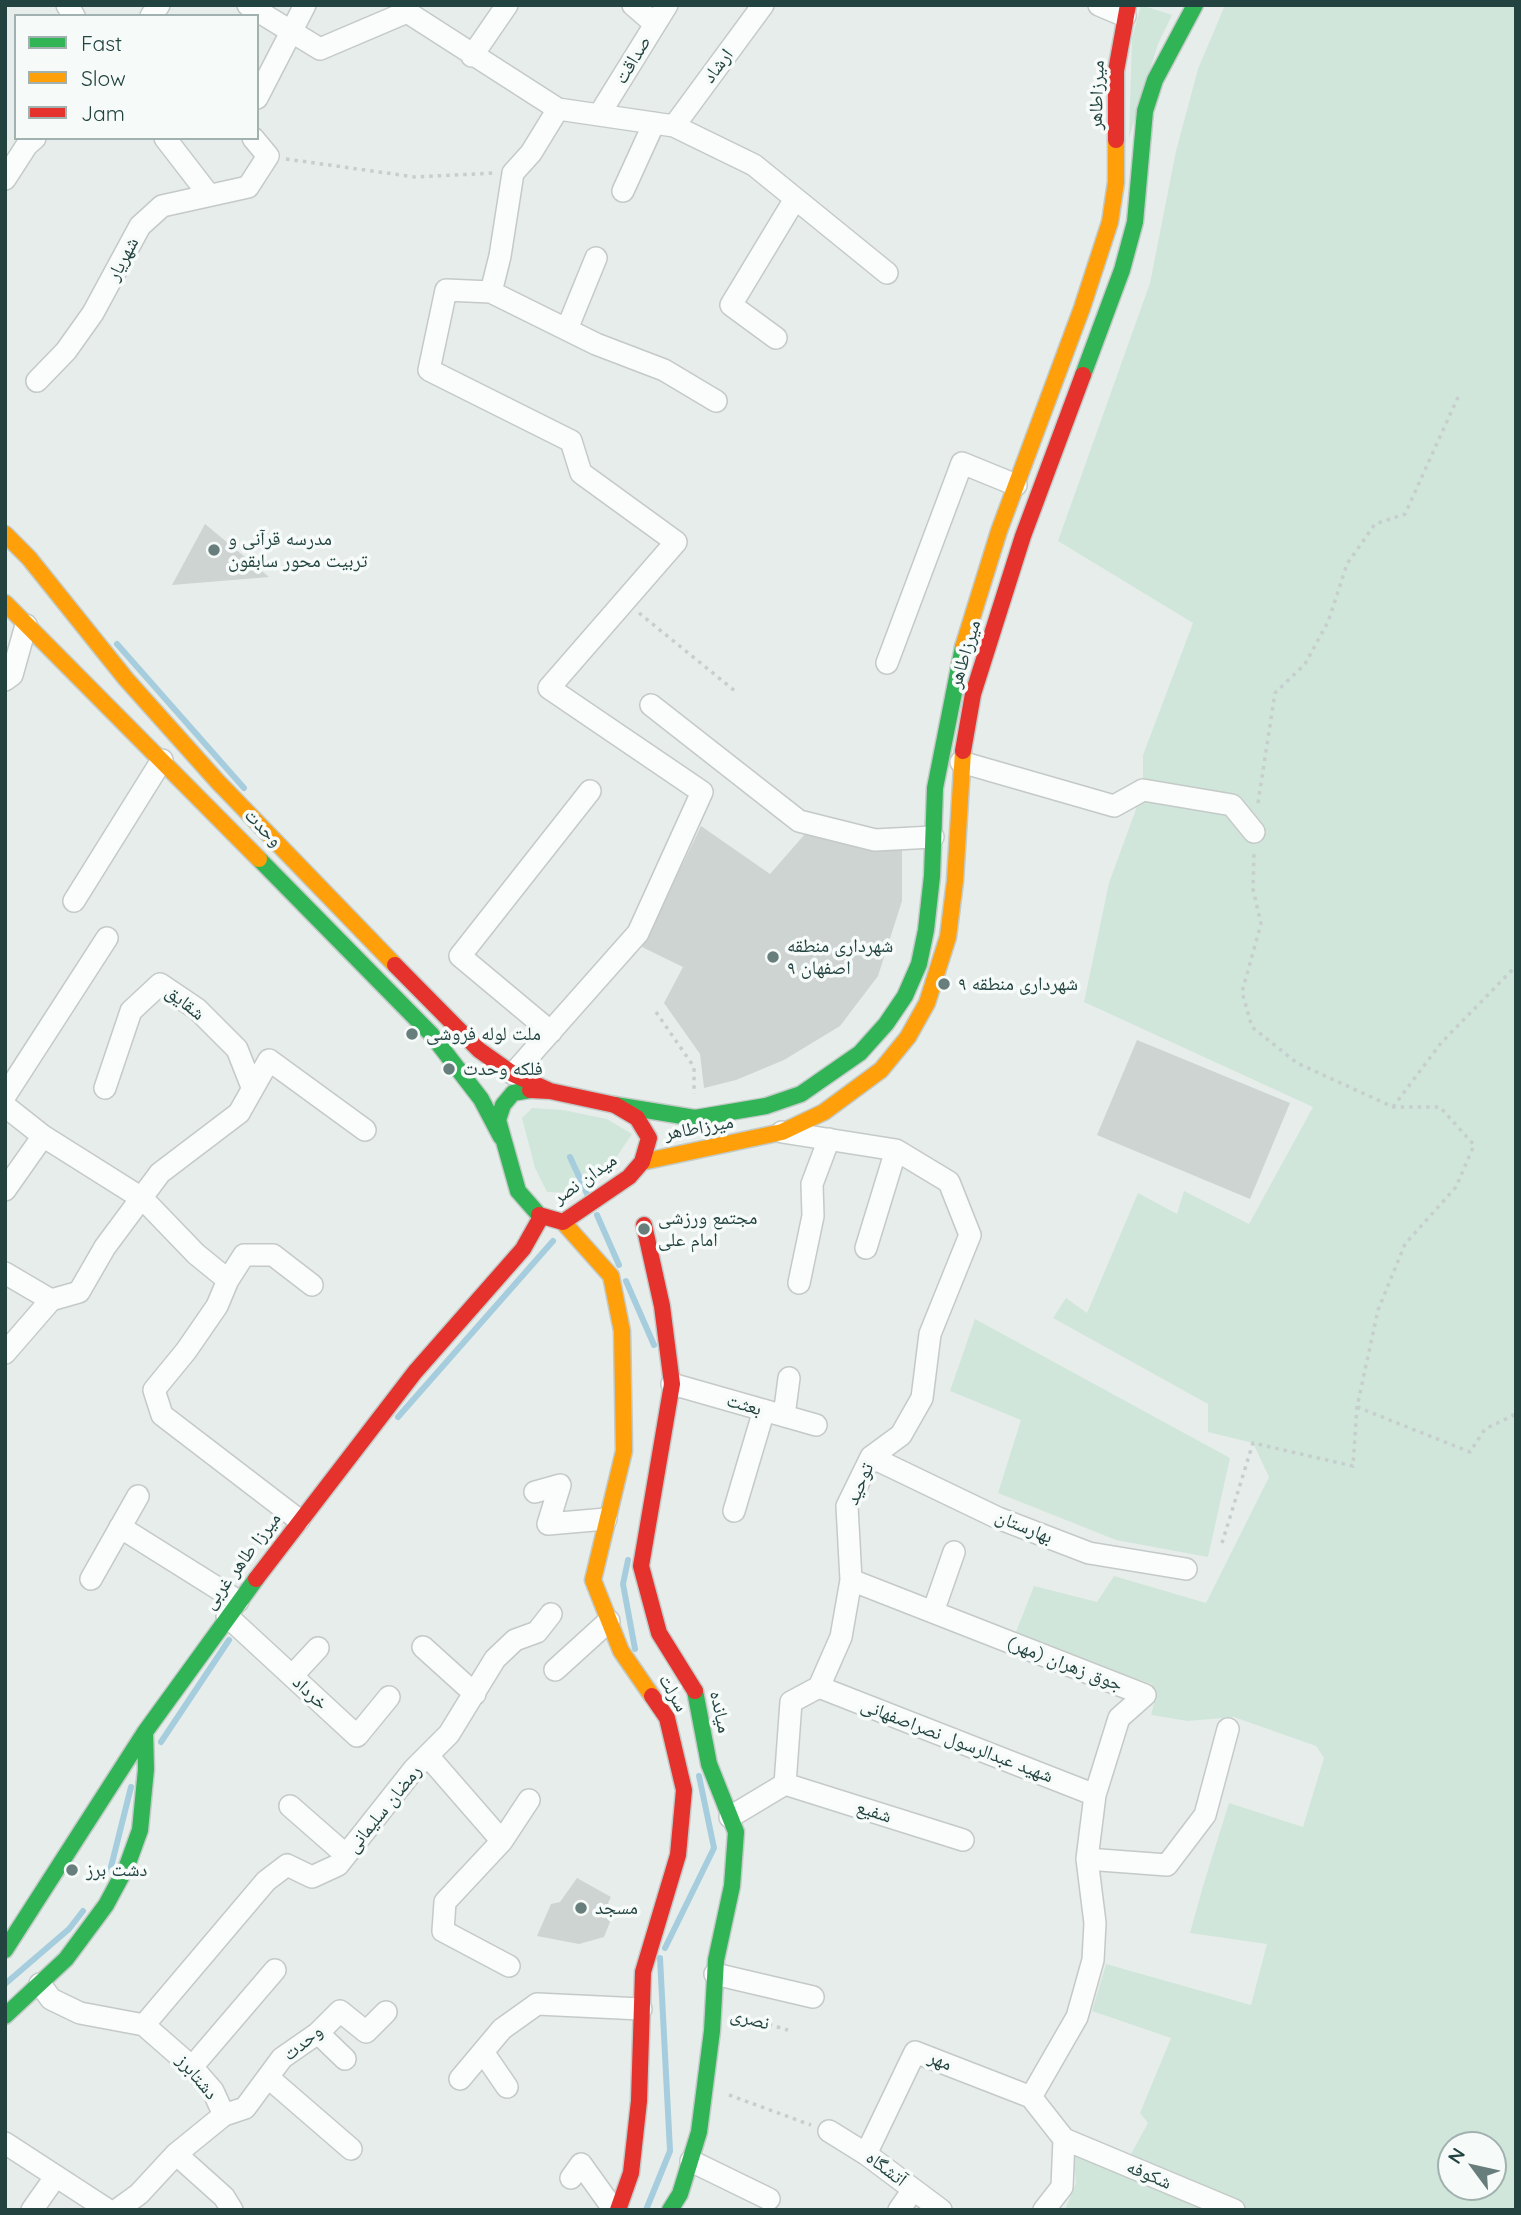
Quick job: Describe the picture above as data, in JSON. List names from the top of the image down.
{
  "streets": {
    "main road": [
      "میرزاطاهر",
      "وحدت",
      "میدان نصر",
      "میرزا طاهر غربی",
      "سرلت",
      "میانده"
    ],
    "street": [
      "صداقت",
      "ارشاد",
      "شهریار",
      "شقایق",
      "بعثت",
      "توحید",
      "بهارستان",
      "جوق زهران (مهر)",
      "خرداد",
      "شهید عبدالرسول نصراصفهانی",
      "رمضان سلیمانی",
      "شفیع",
      "مهر",
      "دشتابرز",
      "آتشگاه",
      "شکوفه"
    ],
    "path": ["نصری"]
  },
  "crossings": [
    ["میرزاطاهر", "وحدت"],
    ["میرزاطاهر", "میدان نصر"],
    ["میرزاطاهر", "توحید"],
    ["میرزاطاهر", "میرزا طاهر غربی"],
    ["وحدت", "میدان نصر"],
    ["وحدت", "میرزا طاهر غربی"],
    ["وحدت", "دشتابرز"],
    ["میدان نصر", "میرزا طاهر غربی"],
    ["بعثت", "میانده"],
    ["توحید", "بهارستان"],
    ["توحید", "جوق زهران (مهر)"],
    ["توحید", "شهید عبدالرسول نصراصفهانی"],
    ["میرزا طاهر غربی", "خرداد"],
    ["جوق زهران (مهر)", "شهید عبدالرسول نصراصفهانی"],
    ["جوق زهران (مهر)", "مهر"],
    ["سرلت", "میانده"],
    ["میانده", "نصری"],
    ["رمضان سلیمانی", "دشتابرز"],
    ["مهر", "آتشگاه"]
  ],
  "places": [
    "مدرسه قرآنی و تربیت محور سابقون",
    "شهرداری منطقه ۹ اصفهان",
    "شهرداری منطقه ۹",
    "ملت لوله فروشی",
    "فلکه وحدت",
    "مجتمع ورزشی امام علی",
    "دشت برز",
    "مسجد"
  ],
  "legend": ["Fast", "Slow", "Jam"],
  "north": "top left"
}
